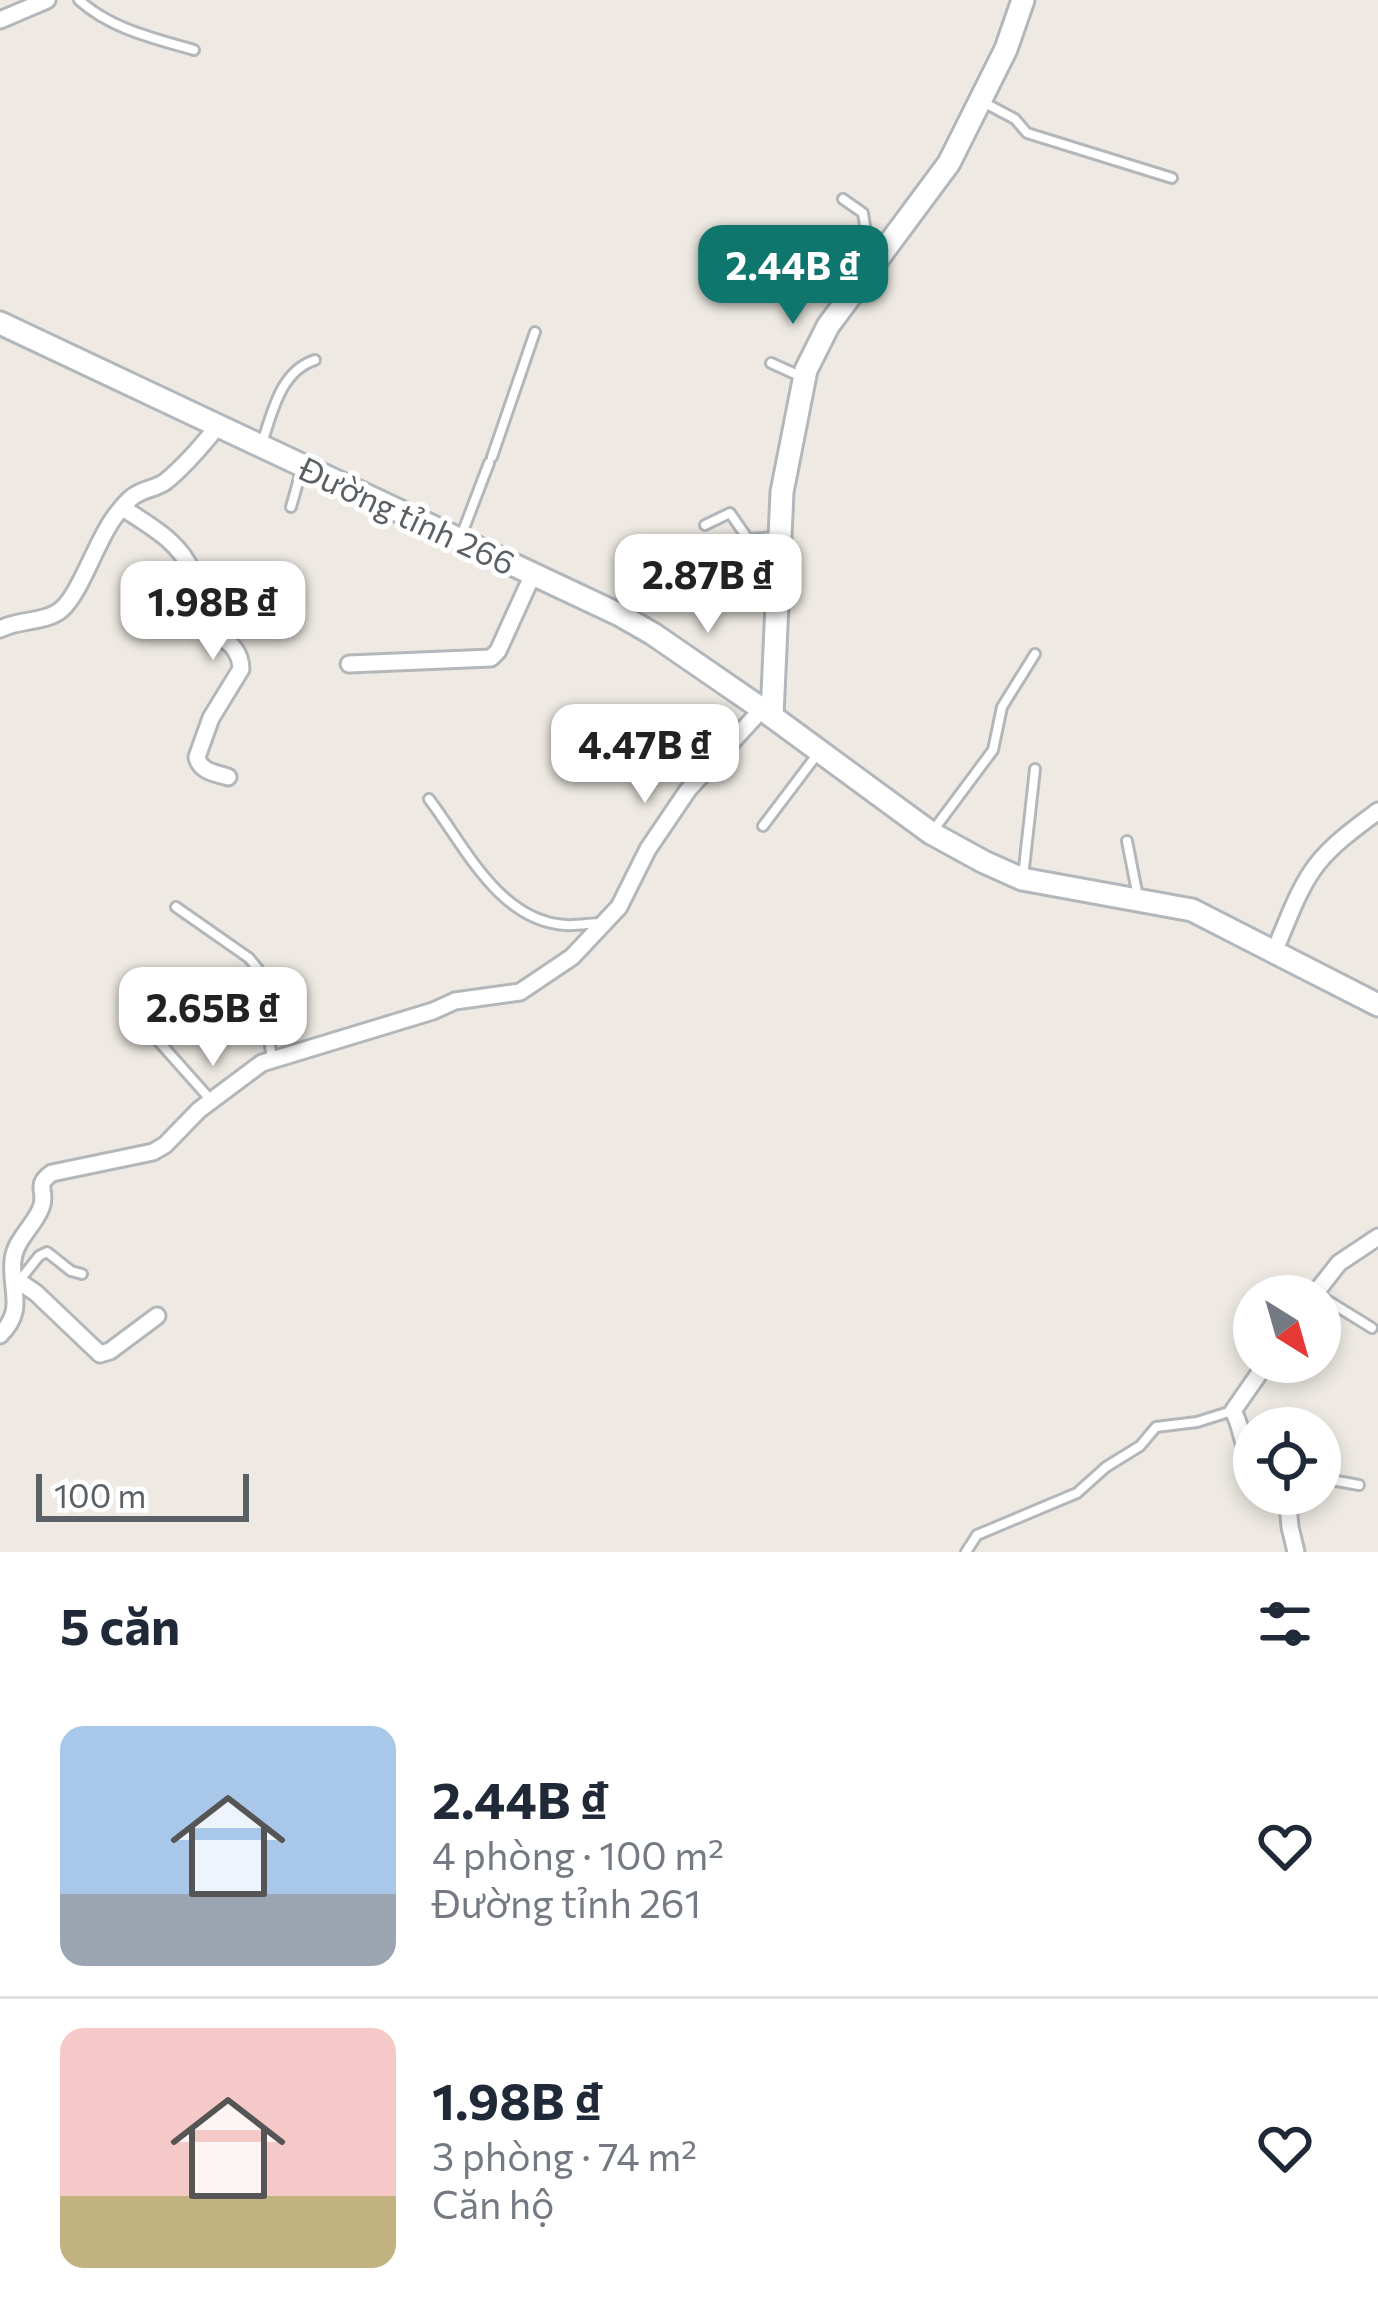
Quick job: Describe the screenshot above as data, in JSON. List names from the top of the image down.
{
  "streets": {
    "main road": ["Đường tỉnh 266"]
  },
  "scale_bar": "100 m",
  "north": "bottom right",
  "page": {
    "price": [
      "2.44B ₫",
      "2.87B ₫",
      "1.98B ₫",
      "4.47B ₫",
      "2.65B ₫"
    ],
    "scale": "100 m",
    "heading": "5 căn",
    "list": [
      {
        "name": "2.44B ₫",
        "note": "4 phòng · 100 m² · Đường tỉnh 261"
      },
      {
        "name": "1.98B ₫",
        "note": "3 phòng · 74 m² · Căn hộ"
      }
    ]
  }
}
